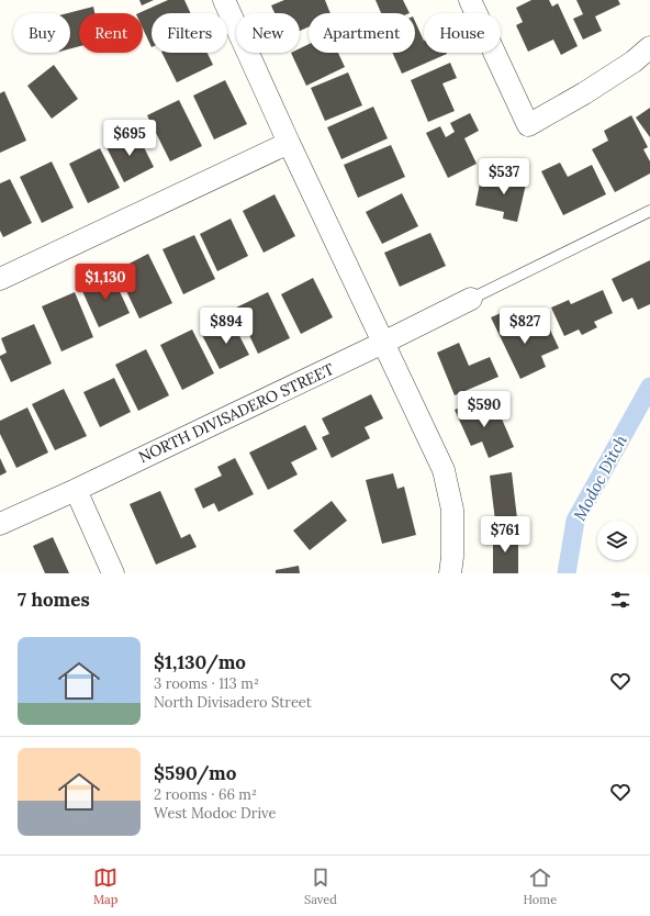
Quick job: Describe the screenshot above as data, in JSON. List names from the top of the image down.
{
  "streets": {
    "street": ["NORTH DIVISADERO STREET"]
  },
  "water": ["Modoc Ditch"],
  "page": {
    "chip": [
      "Buy",
      "Rent",
      "Filters",
      "New",
      "Apartment",
      "House"
    ],
    "price": [
      "$695",
      "$537",
      "$1,130",
      "$894",
      "$827",
      "$590",
      "$761"
    ],
    "heading": "7 homes",
    "list": [
      {
        "name": "$1,130/mo",
        "note": "3 rooms · 113 m² · North Divisadero Street"
      },
      {
        "name": "$590/mo",
        "note": "2 rooms · 66 m² · West Modoc Drive"
      }
    ],
    "tabs": ["Map", "Saved", "Home"]
  }
}
